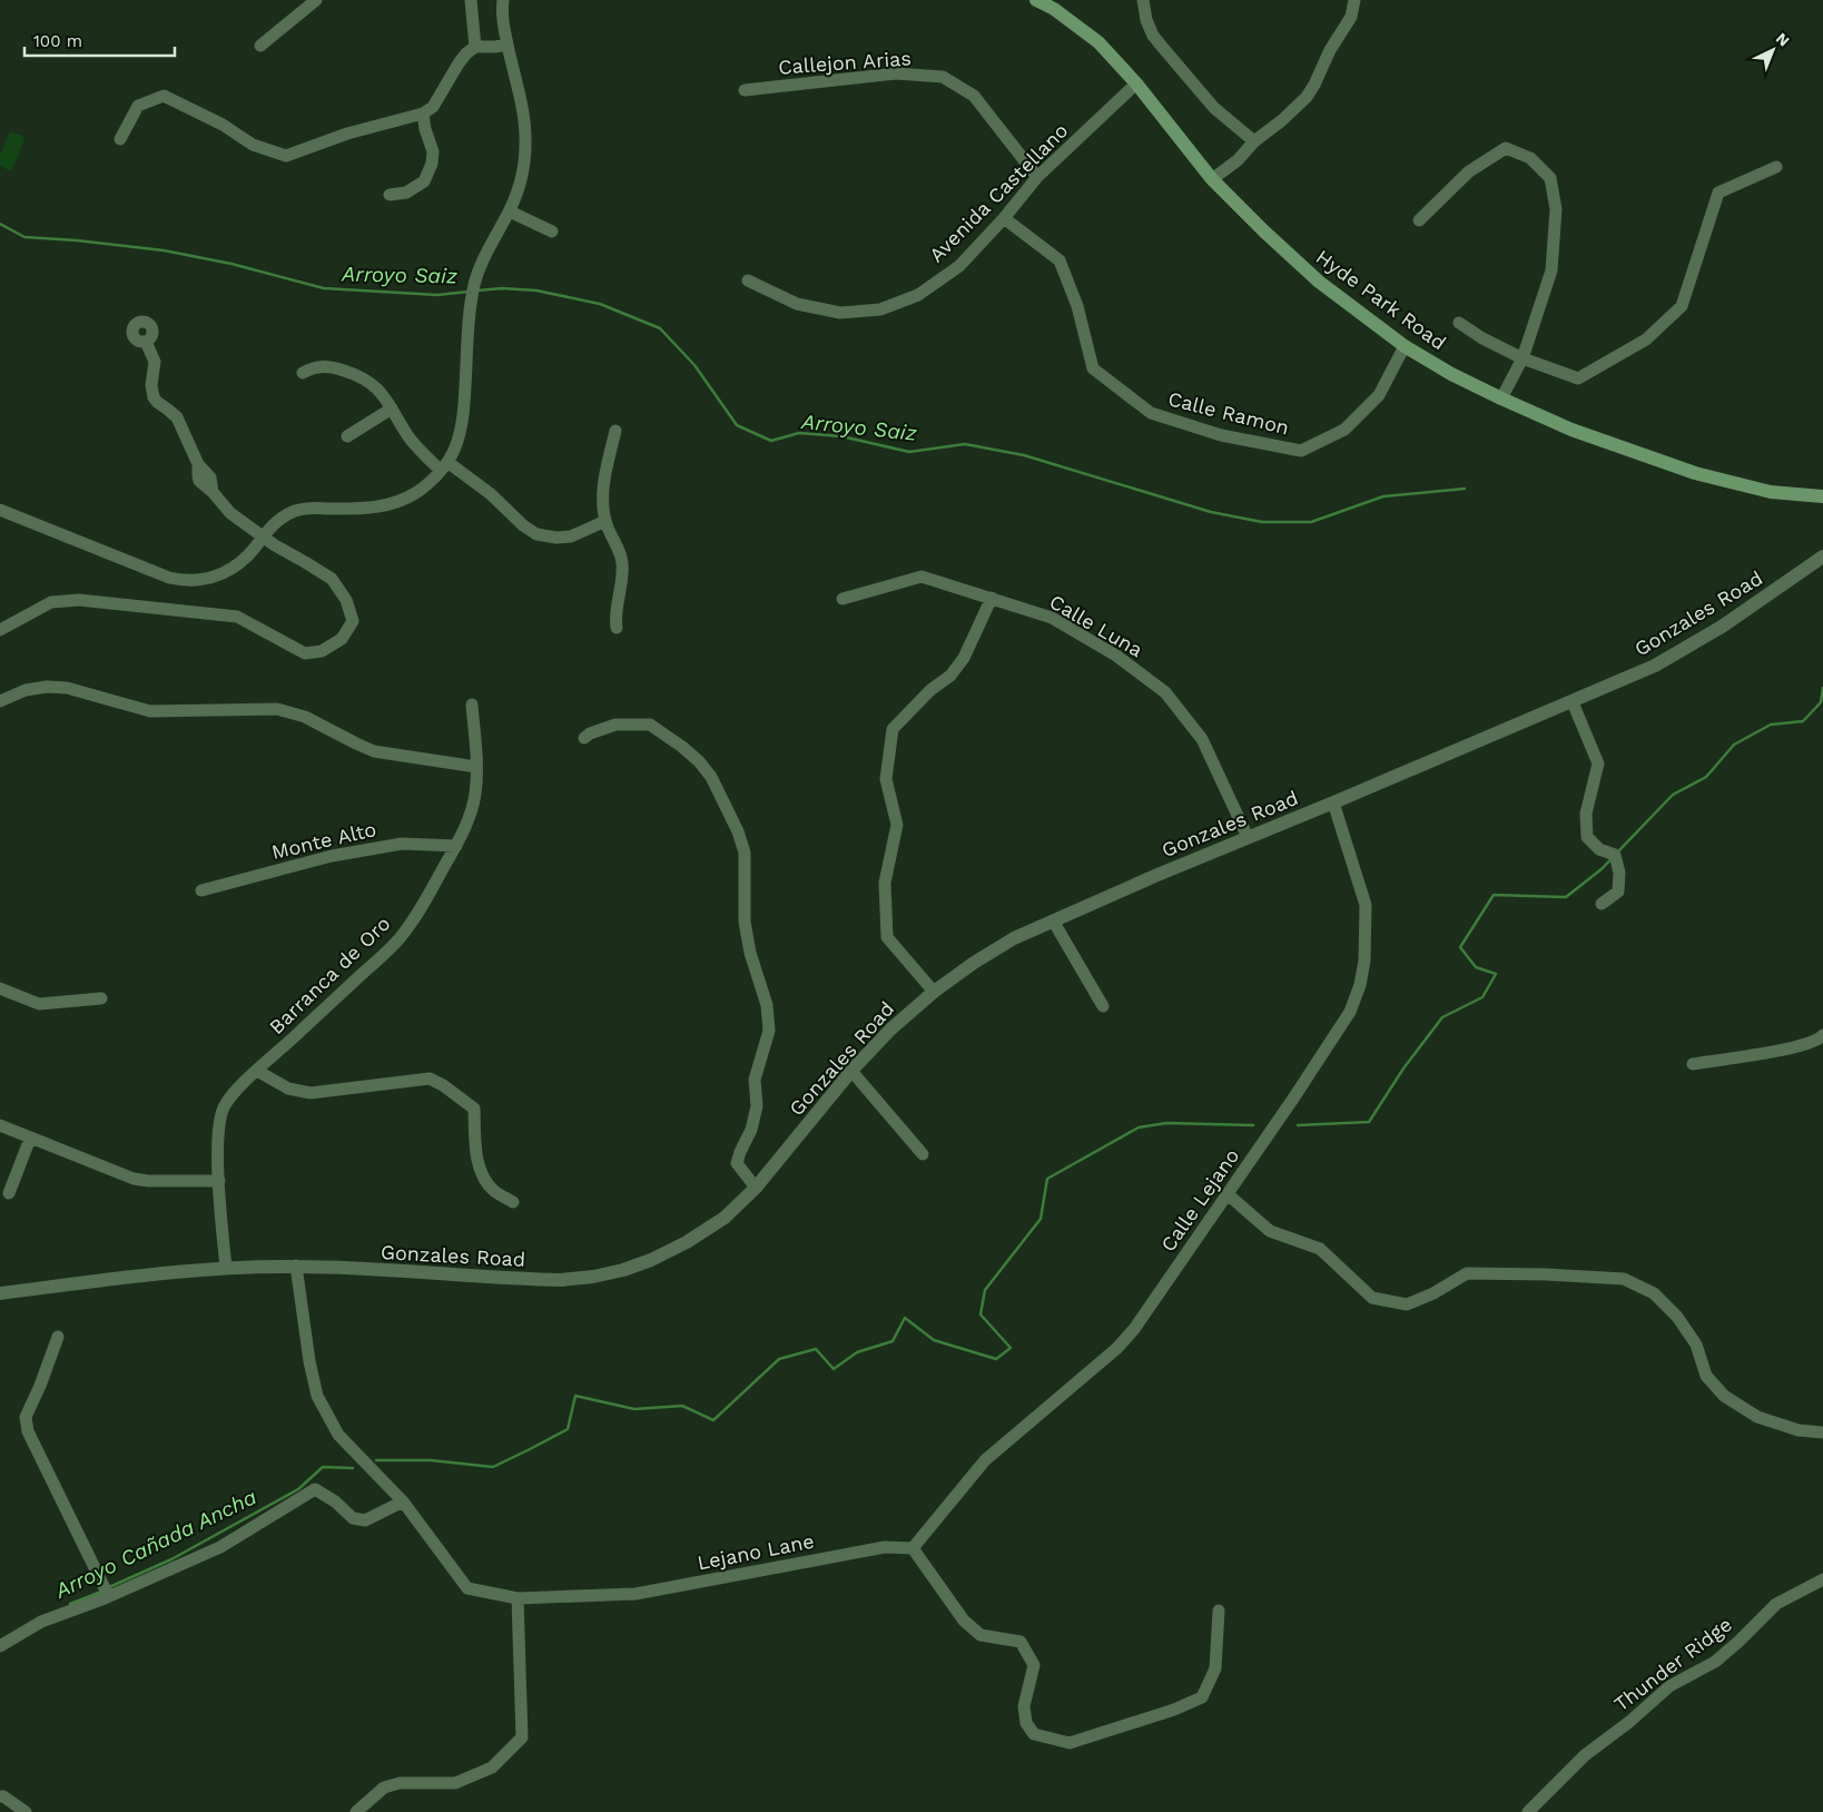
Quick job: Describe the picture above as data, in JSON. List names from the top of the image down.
{
  "streets": {
    "main road": ["Hyde Park Road"],
    "street": [
      "Callejon Arias",
      "Avenida Castellano",
      "Calle Ramon",
      "Gonzales Road",
      "Calle Luna",
      "Monte Alto",
      "Barranca de Oro",
      "Calle Lejano",
      "Lejano Lane",
      "Thunder Ridge"
    ]
  },
  "crossings": [
    ["Callejon Arias", "Avenida Castellano"],
    ["Avenida Castellano", "Hyde Park Road"],
    ["Avenida Castellano", "Calle Ramon"],
    ["Hyde Park Road", "Calle Ramon"],
    ["Gonzales Road", "Calle Luna"],
    ["Gonzales Road", "Barranca de Oro"],
    ["Gonzales Road", "Calle Lejano"],
    ["Gonzales Road", "Lejano Lane"],
    ["Monte Alto", "Barranca de Oro"],
    ["Calle Lejano", "Lejano Lane"]
  ],
  "water": ["Arroyo Saiz", "Arroyo Cañada Ancha"],
  "scale_bar": "100 m",
  "north": "top right"
}
